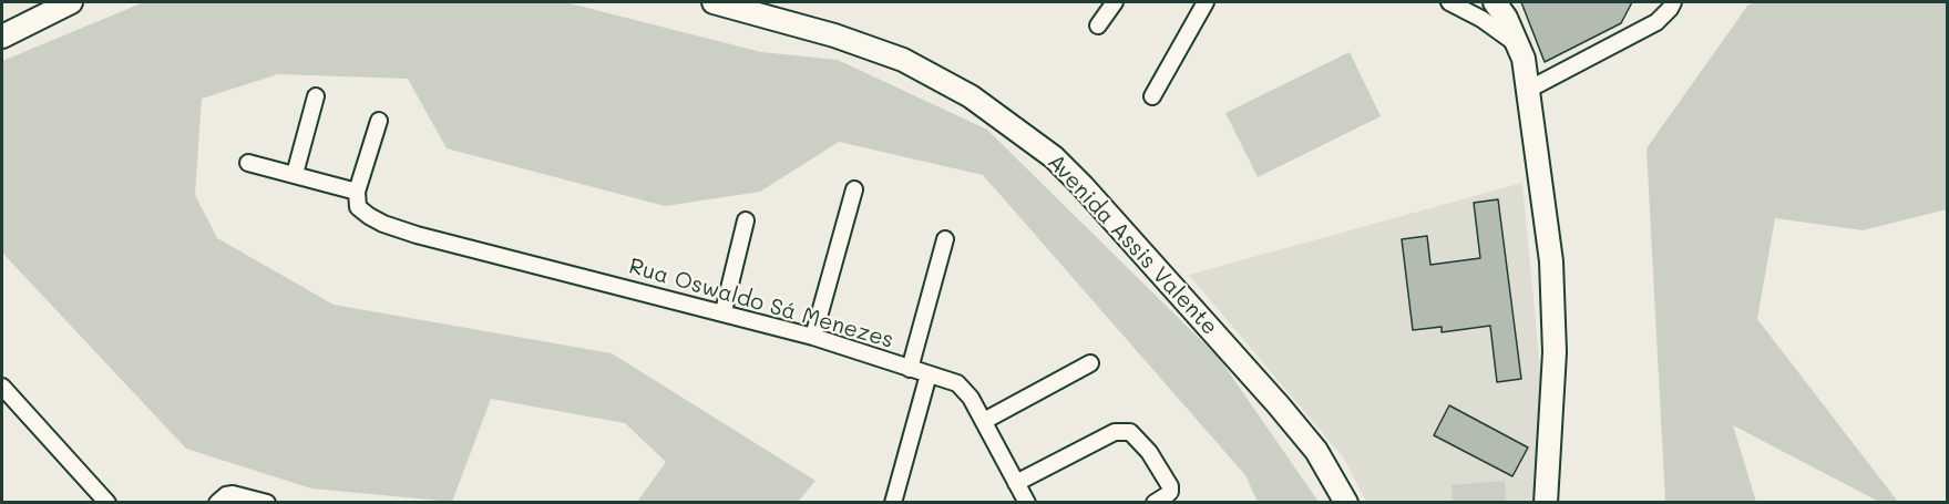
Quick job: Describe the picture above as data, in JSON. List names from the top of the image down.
{
  "streets": {
    "main road": ["Avenida Assis Valente"],
    "street": ["Rua Oswaldo Sá Menezes"]
  }
}
